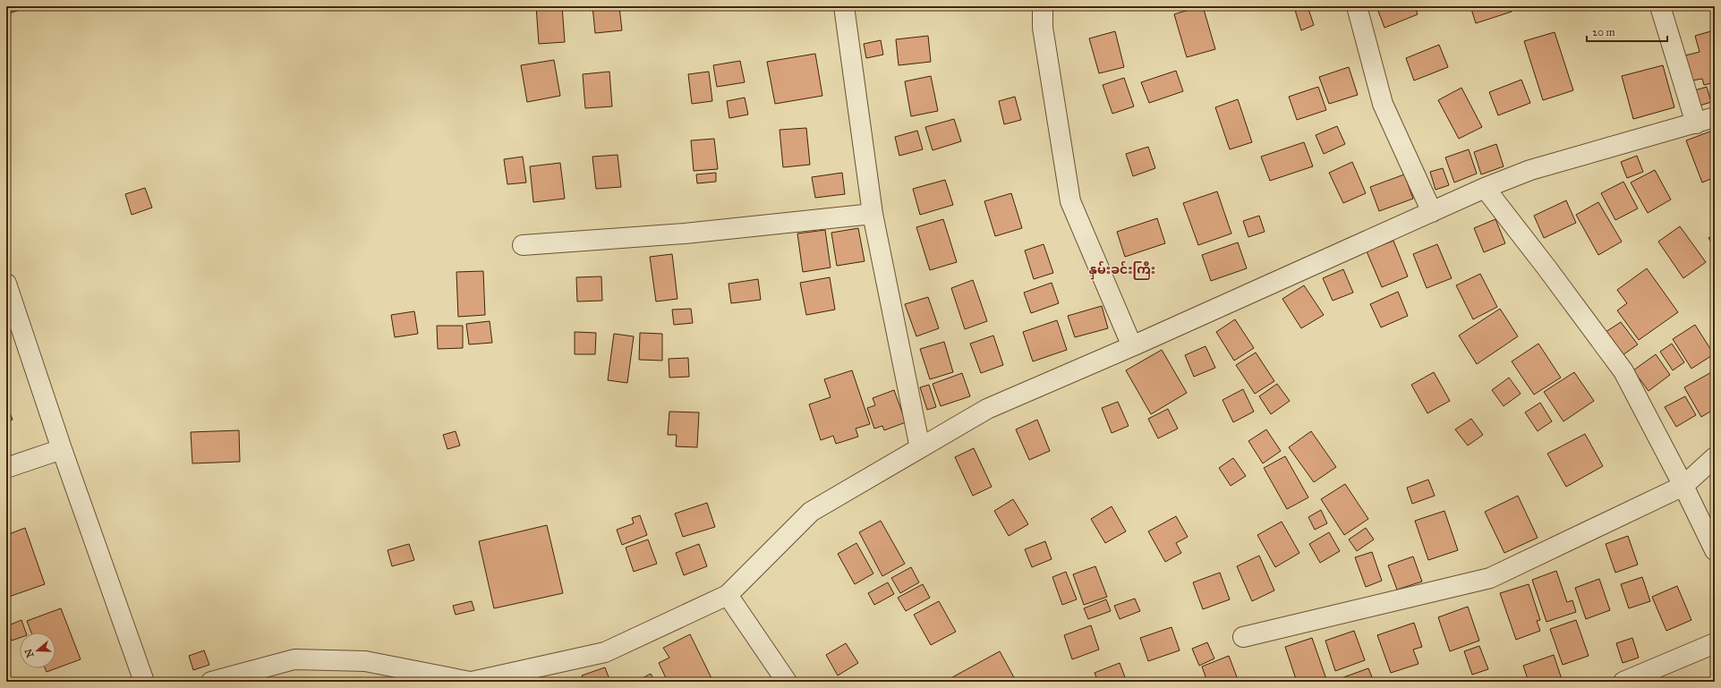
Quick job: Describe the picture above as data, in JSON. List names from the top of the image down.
{
  "districts": ["နှမ်းခင်းကြီး"],
  "scale_bar": "20 m",
  "north": "left"
}
